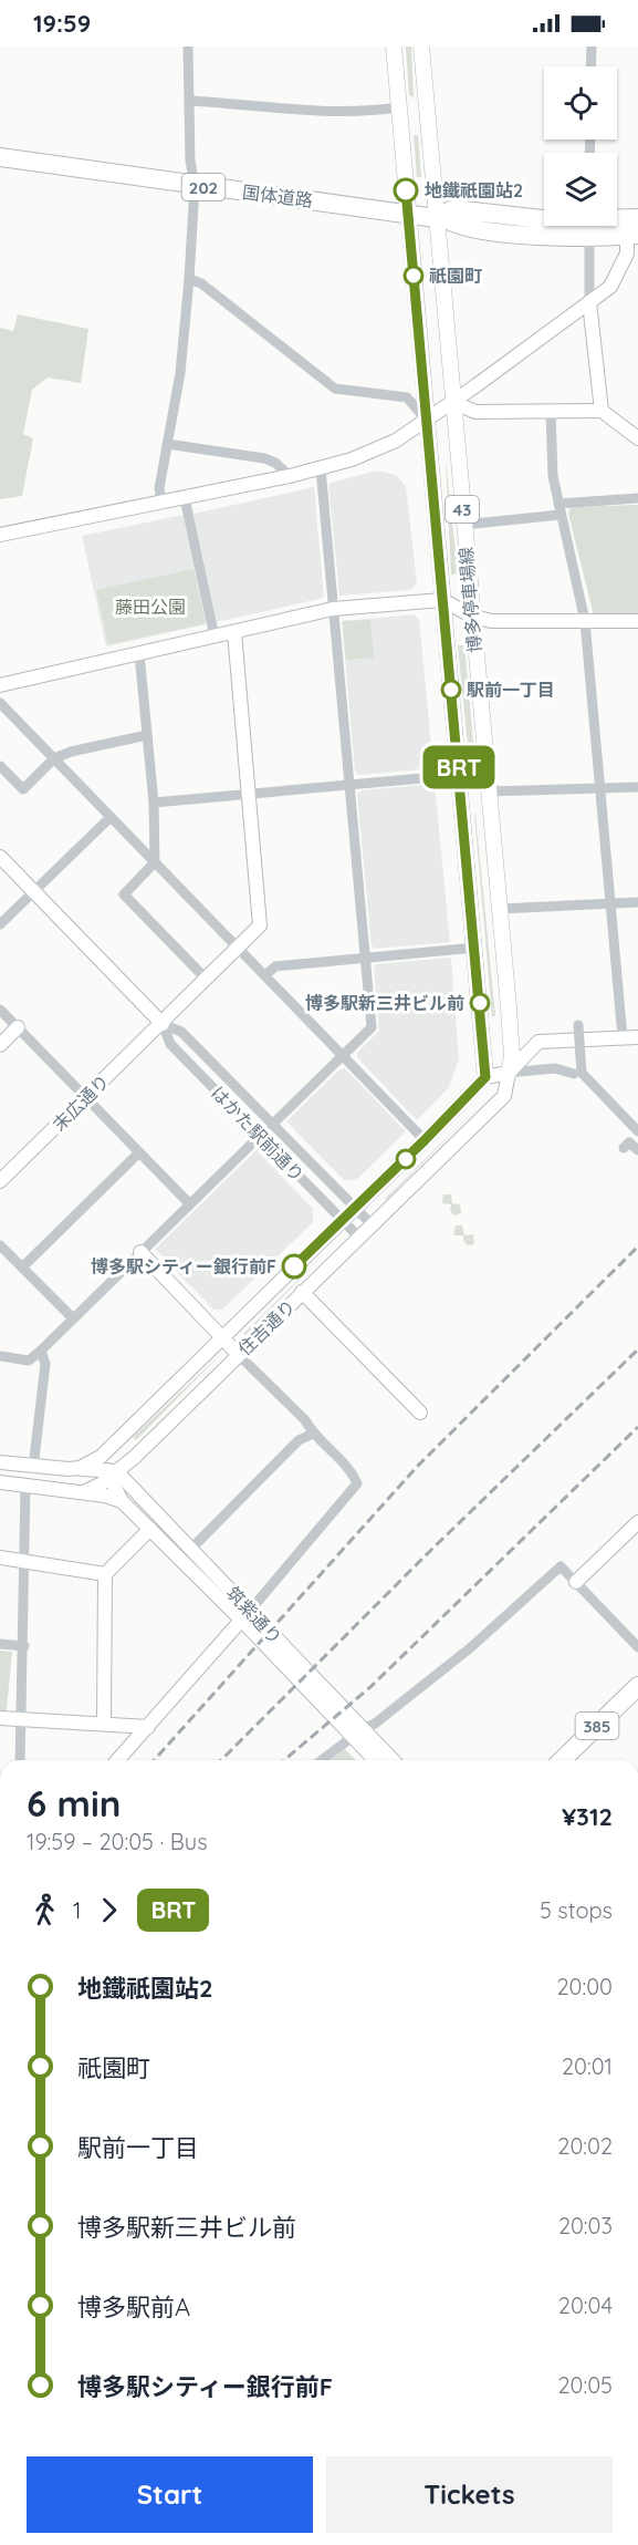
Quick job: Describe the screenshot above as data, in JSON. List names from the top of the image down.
{
  "streets": {
    "highway": ["202", "国体道路", "385"],
    "main road": ["43", "博多停車場線"],
    "street": [
      "末広通り",
      "はかた駅前通り",
      "住吉通り",
      "筑紫通り"
    ]
  },
  "crossings": [
    ["202", "国体道路"],
    ["202", "博多停車場線"],
    ["国体道路", "博多停車場線"],
    ["博多停車場線", "住吉通り"],
    ["末広通り", "はかた駅前通り"],
    ["はかた駅前通り", "住吉通り"],
    ["住吉通り", "筑紫通り"]
  ],
  "parks": ["藤田公園"],
  "places": [
    "地鐵祇園站2",
    "祇園町",
    "駅前一丁目",
    "博多駅新三井ビル前",
    "博多駅シティー銀行前F"
  ],
  "lines": ["bus line BRT"],
  "page": {
    "status": "19:59",
    "on_map": "BRT",
    "heading": ["6 min", "19:59 – 20:05 · Bus", "¥312"],
    "legs": ["1", "BRT", "5 stops"],
    "list": [
      {
        "name": "地鐵祇園站2",
        "value": "20:00"
      },
      {
        "name": "祇園町",
        "value": "20:01"
      },
      {
        "name": "駅前一丁目",
        "value": "20:02"
      },
      {
        "name": "博多駅新三井ビル前",
        "value": "20:03"
      },
      {
        "name": "博多駅前A",
        "value": "20:04"
      },
      {
        "name": "博多駅シティー銀行前F",
        "value": "20:05"
      }
    ],
    "buttons": ["Start", "Tickets"]
  }
}
